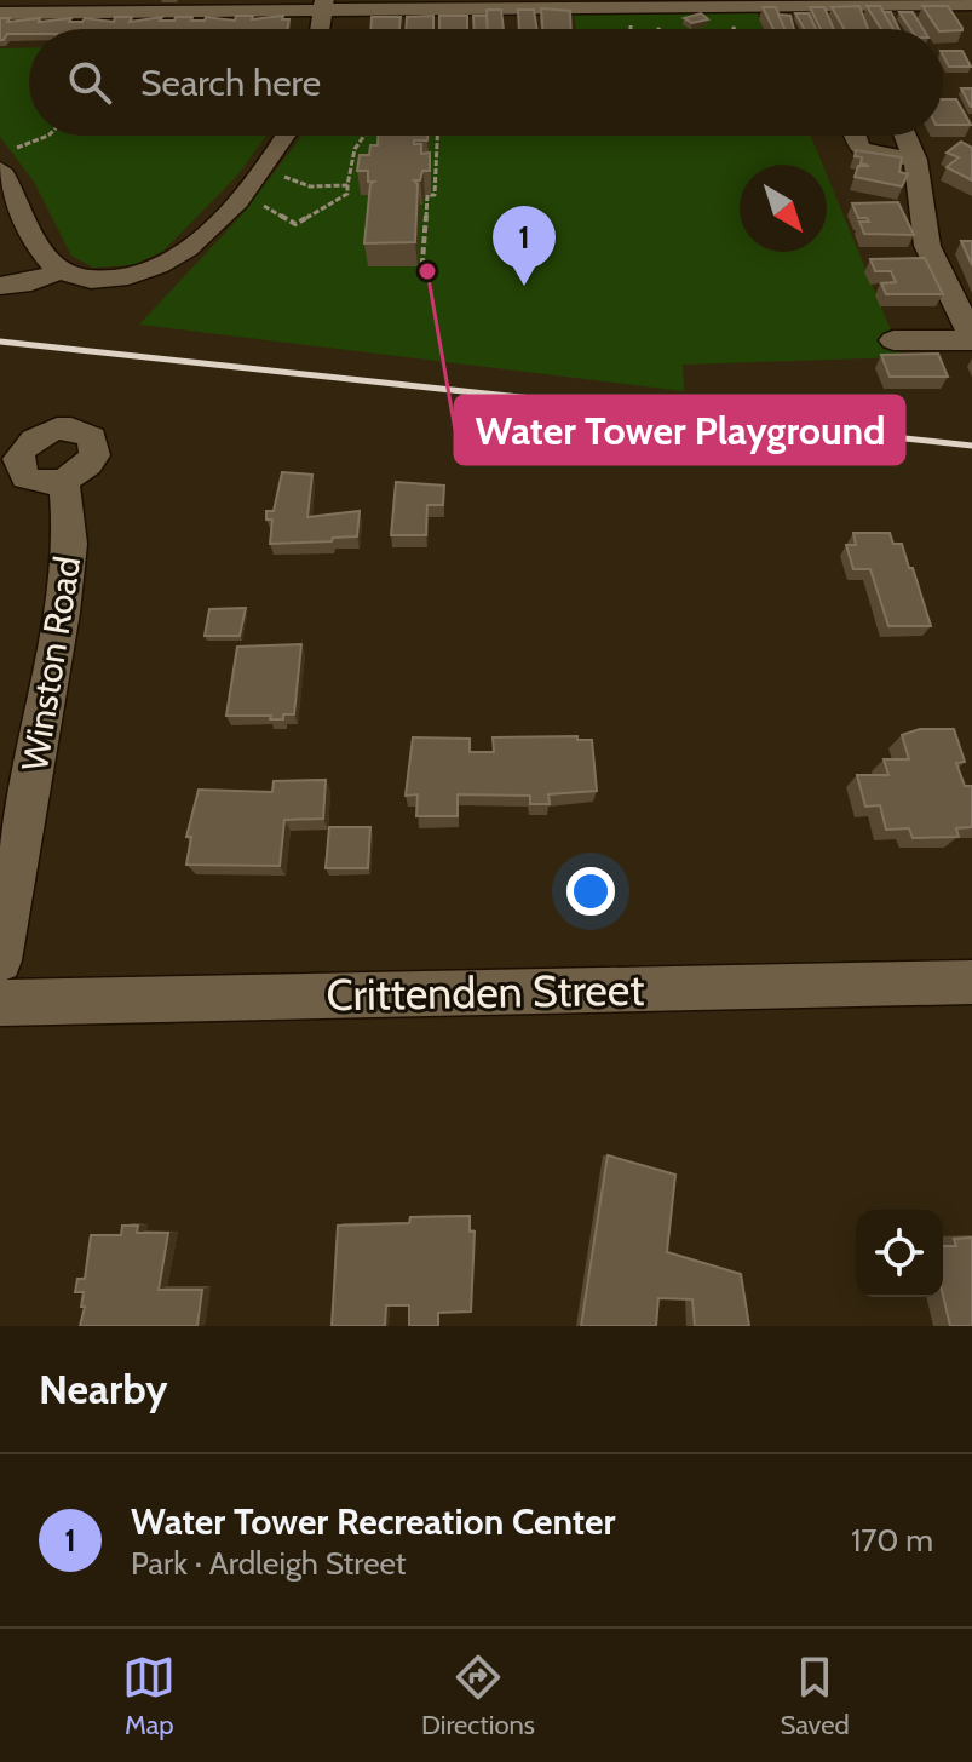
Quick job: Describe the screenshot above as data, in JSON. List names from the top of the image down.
{
  "streets": {
    "street": ["Winston Road", "Crittenden Street"]
  },
  "places": ["Water Tower Playground"],
  "north": "bottom right",
  "page": {
    "search": "Search here",
    "pins": "1",
    "heading": "Nearby",
    "list": [
      {
        "mark": "1",
        "name": "Water Tower Recreation Center",
        "note": "Park · Ardleigh Street",
        "value": "170 m"
      }
    ],
    "nav": ["Map", "Directions", "Saved"]
  }
}
